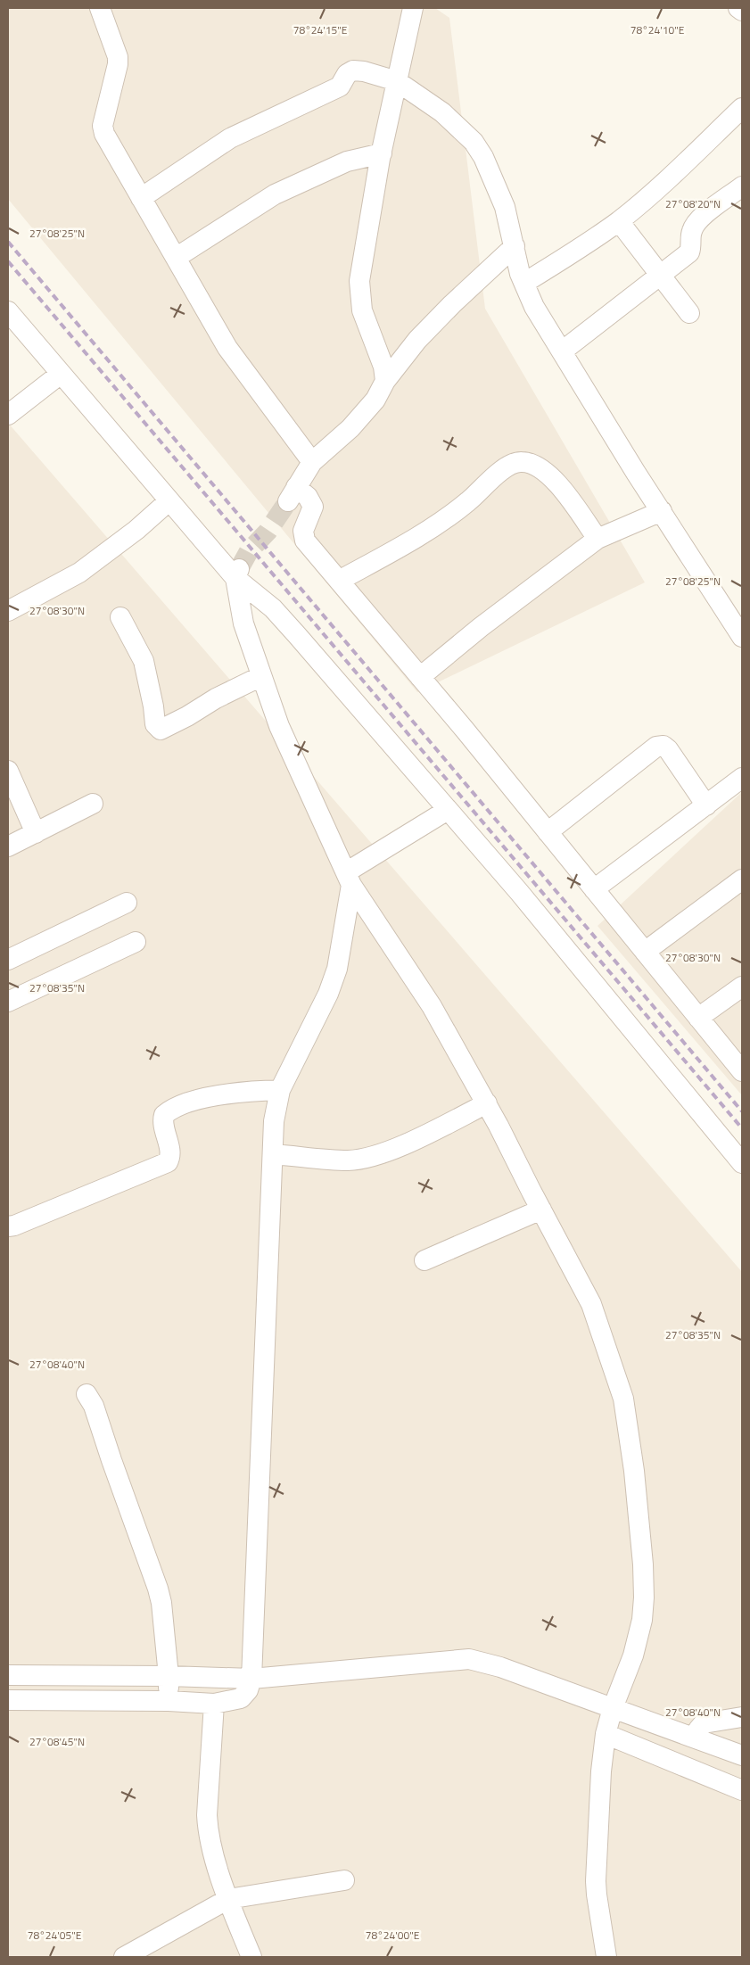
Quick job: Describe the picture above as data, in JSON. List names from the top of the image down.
{
  "coordinates": [
    "78°24'15\"E",
    "78°24'10\"E",
    "27°08'20\"N",
    "27°08'25\"N",
    "27°08'30\"N",
    "27°08'35\"N",
    "27°08'40\"N",
    "27°08'45\"N",
    "78°24'05\"E",
    "78°24'00\"E"
  ]
}
